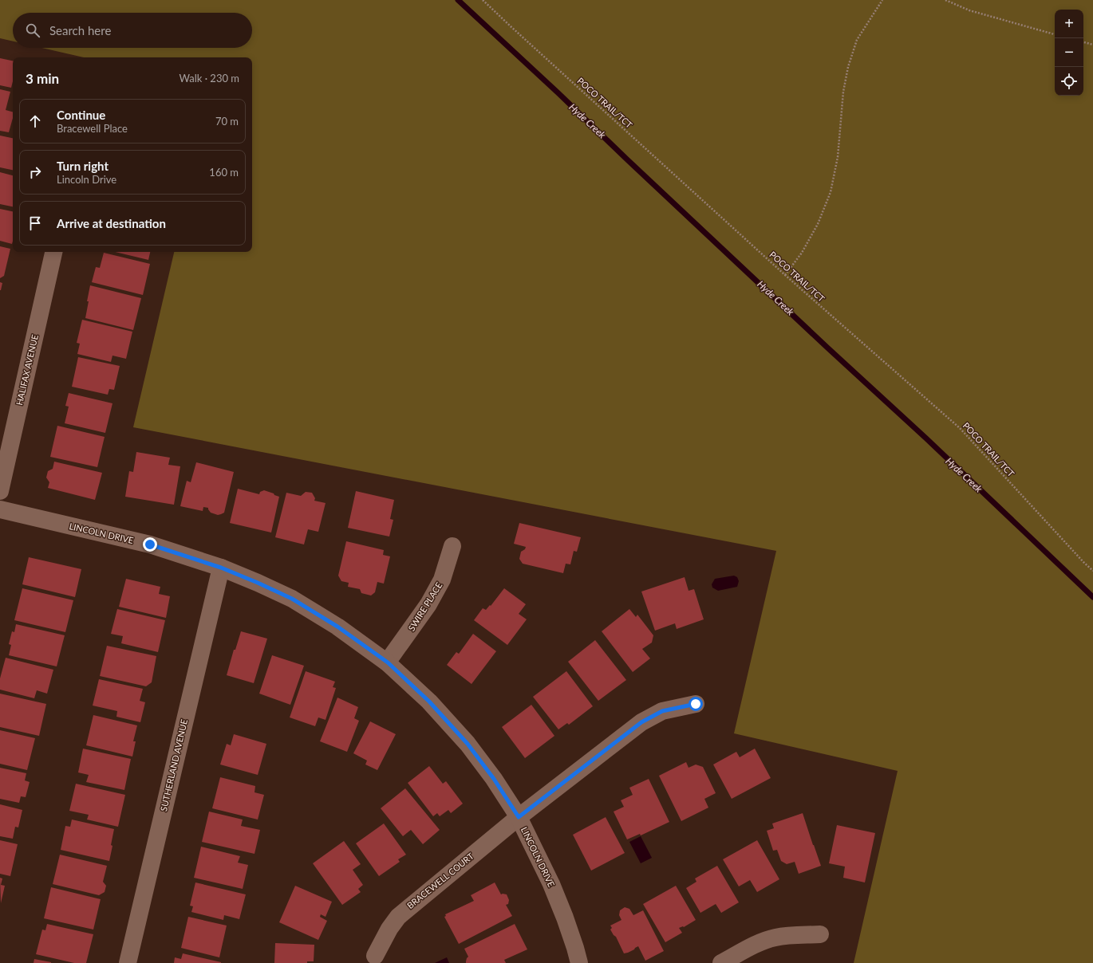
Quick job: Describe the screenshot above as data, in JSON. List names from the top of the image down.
{
  "streets": {
    "street": [
      "HALIFAX AVENUE",
      "LINCOLN DRIVE",
      "SWIRE PLACE",
      "SUTHERLAND AVENUE",
      "BRACEWELL COURT"
    ],
    "path": ["POCO TRAIL/TCT"]
  },
  "crossings": [
    ["LINCOLN DRIVE", "SWIRE PLACE"],
    ["LINCOLN DRIVE", "SUTHERLAND AVENUE"],
    ["LINCOLN DRIVE", "BRACEWELL COURT"]
  ],
  "water": ["Hyde Creek"],
  "page": {
    "map_buttons": ["+", "−"],
    "search": "Search here",
    "heading": ["3 min", "Walk · 230 m"],
    "list": [
      ["Continue", "Bracewell Place", "70 m"],
      ["Turn right", "Lincoln Drive", "160 m"],
      "Arrive at destination"
    ]
  }
}
